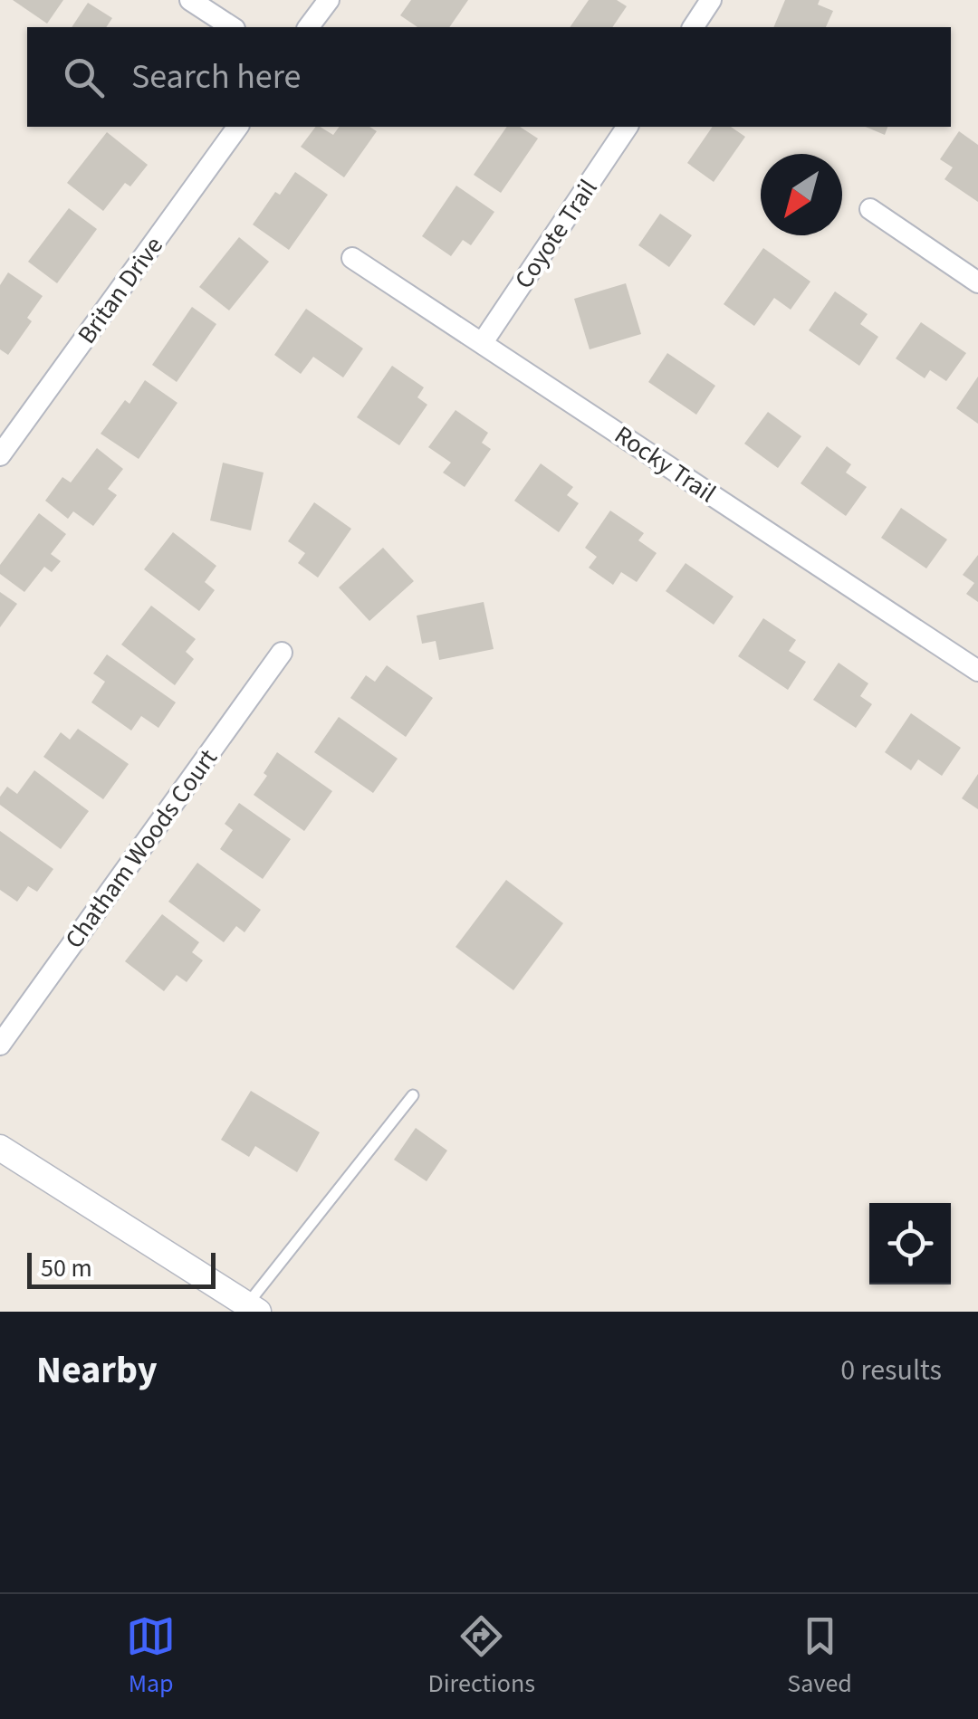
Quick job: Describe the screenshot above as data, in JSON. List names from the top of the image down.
{
  "streets": {
    "street": [
      "Coyote Trail",
      "Britan Drive",
      "Rocky Trail",
      "Chatham Woods Court"
    ]
  },
  "crossings": [
    ["Coyote Trail", "Rocky Trail"]
  ],
  "scale_bar": "50 m",
  "north": "bottom left",
  "page": {
    "search": "Search here",
    "scale": "50 m",
    "heading": ["Nearby", "0 results"],
    "nav": ["Map", "Directions", "Saved"]
  }
}
